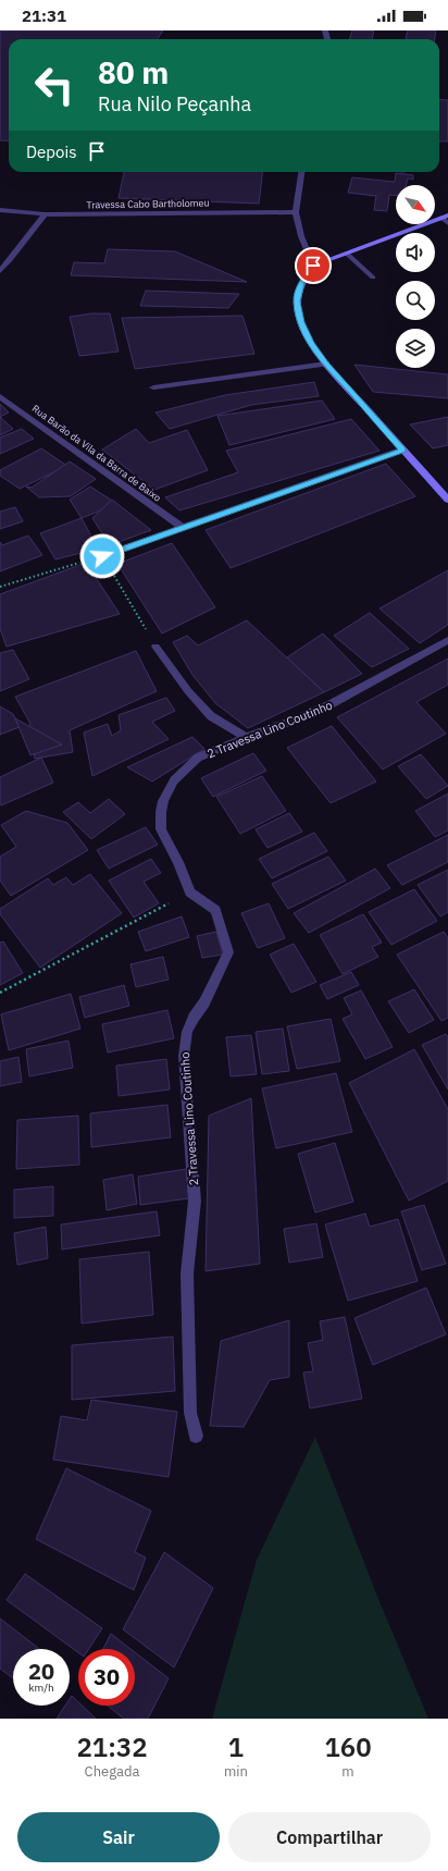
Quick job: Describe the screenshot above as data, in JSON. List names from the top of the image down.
{
  "streets": {
    "street": ["Travessa Cabo Bartholomeu", "Rua Barão da Vila da Barra de Baixo", "2 Travessa Lino Coutinho"]
  },
  "north": "bottom right",
  "page": {
    "status": "21:31",
    "turn": ["80 m", "Rua Nilo Peçanha"],
    "then": "Depois",
    "speed": "20 km/h",
    "limit": "30",
    "eta": [
      "21:32",
      "Chegada",
      "1",
      "min",
      "160",
      "m"
    ],
    "buttons": ["Sair", "Compartilhar"]
  }
}
